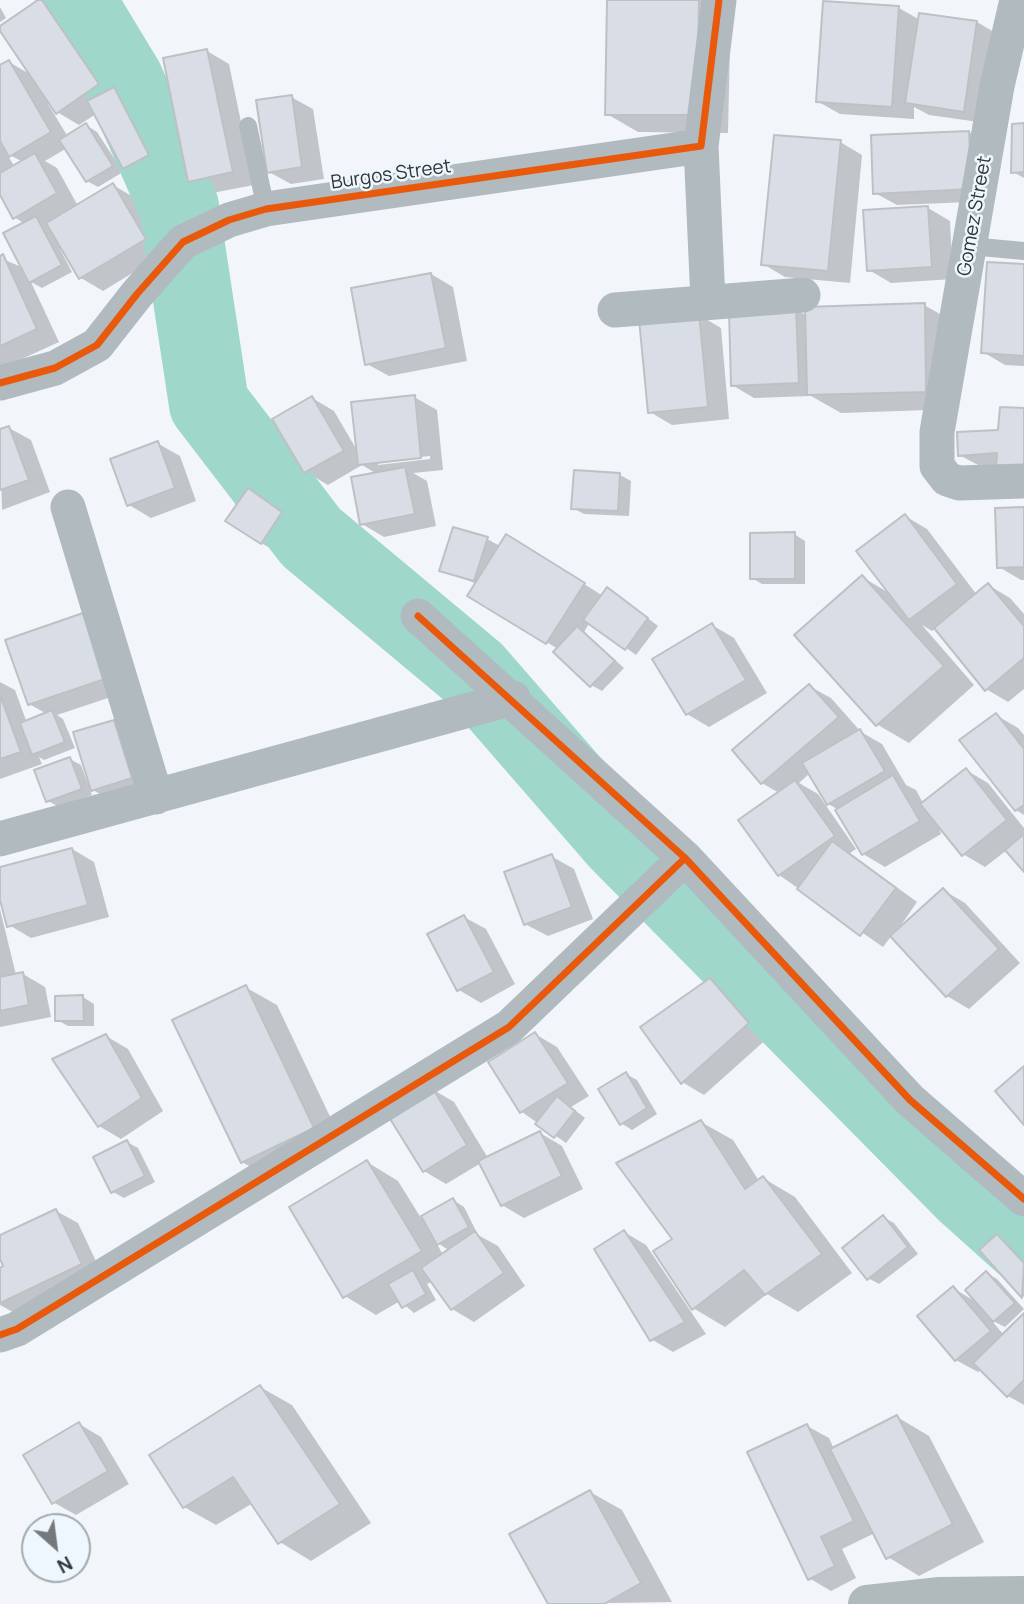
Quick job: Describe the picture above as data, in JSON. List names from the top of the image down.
{
  "streets": {
    "street": ["Burgos Street", "Gomez Street"]
  },
  "north": "bottom right"
}
